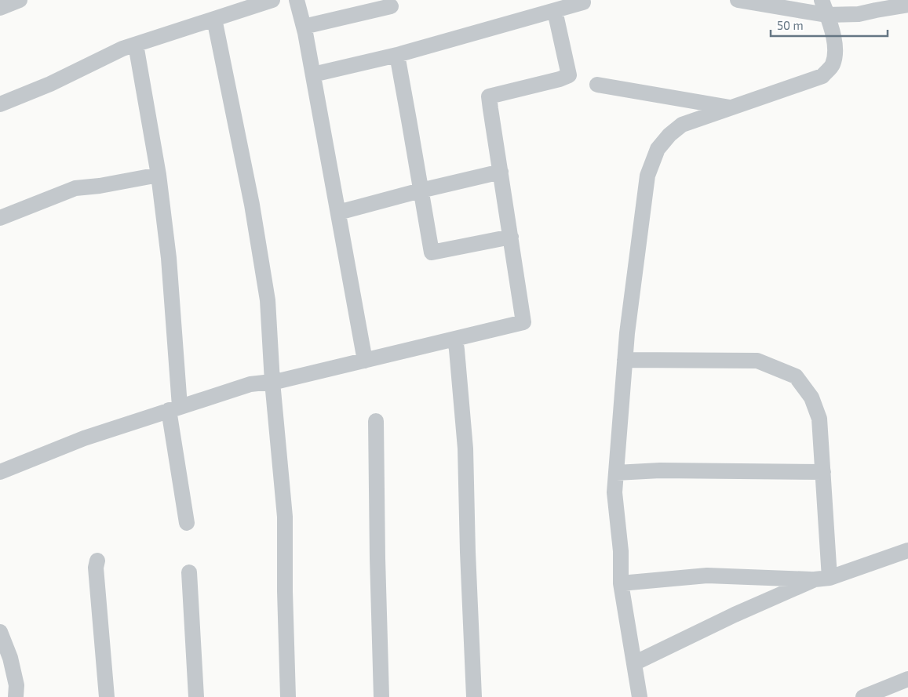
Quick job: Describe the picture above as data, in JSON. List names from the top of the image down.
{
  "scale_bar": "50 m"
}
